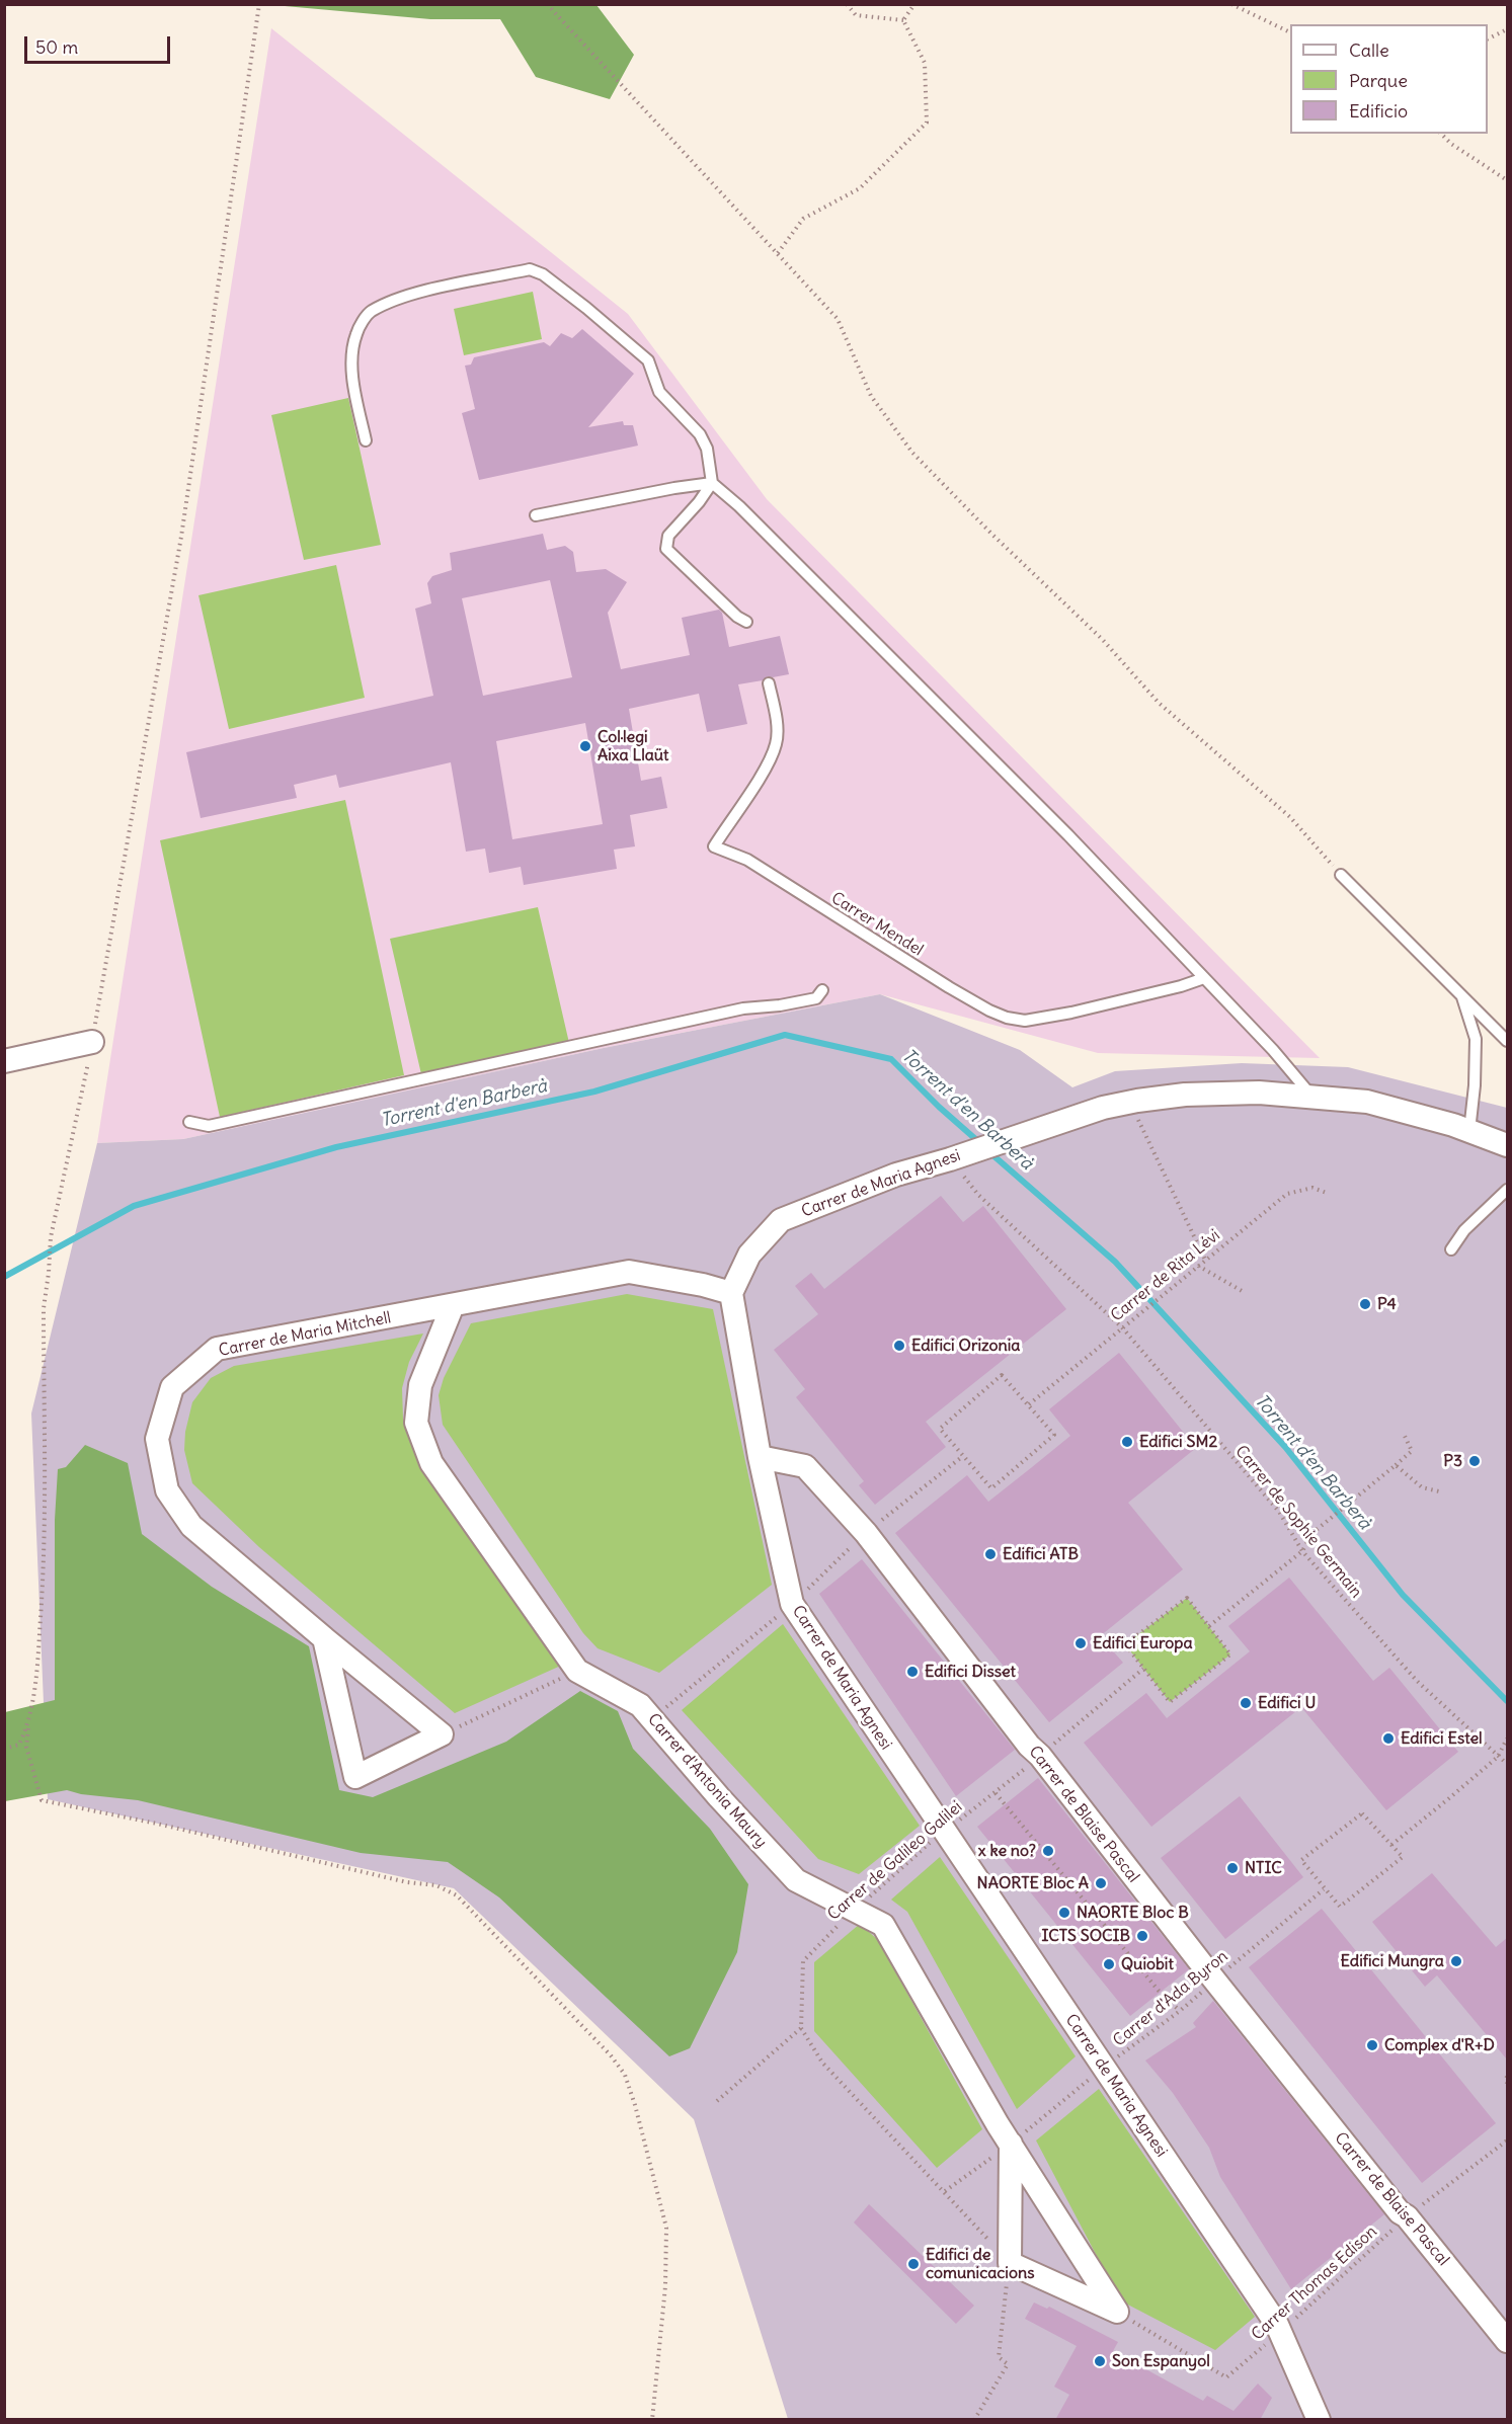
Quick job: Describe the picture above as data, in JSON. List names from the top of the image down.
{
  "streets": {
    "street": [
      "Carrer de Maria Agnesi",
      "Carrer de Maria Mitchell",
      "Carrer d'Antonia Maury",
      "Carrer de Blaise Pascal"
    ],
    "lane": ["Carrer Mendel"],
    "path": [
      "Carrer de Rita Lévi",
      "Carrer de Sophie Germain",
      "Carrer de Galileo Galilei",
      "Carrer d'Ada Byron",
      "Carrer Thomas Edison"
    ]
  },
  "crossings": [
    ["Carrer de Maria Agnesi", "Carrer de Maria Mitchell"],
    ["Carrer de Maria Agnesi", "Carrer de Sophie Germain"],
    ["Carrer de Maria Agnesi", "Carrer de Blaise Pascal"],
    ["Carrer de Maria Agnesi", "Carrer de Galileo Galilei"],
    ["Carrer de Maria Agnesi", "Carrer d'Ada Byron"],
    ["Carrer de Maria Agnesi", "Carrer Thomas Edison"],
    ["Carrer de Rita Lévi", "Carrer de Sophie Germain"],
    ["Carrer de Maria Mitchell", "Carrer d'Antonia Maury"],
    ["Carrer d'Antonia Maury", "Carrer de Galileo Galilei"],
    ["Carrer d'Antonia Maury", "Carrer d'Ada Byron"],
    ["Carrer d'Antonia Maury", "Carrer Thomas Edison"],
    ["Carrer de Blaise Pascal", "Carrer de Galileo Galilei"],
    ["Carrer de Blaise Pascal", "Carrer d'Ada Byron"],
    ["Carrer de Blaise Pascal", "Carrer Thomas Edison"]
  ],
  "water": ["Torrent d'en Barberà"],
  "places": [
    "Col·legi Aixa Llaüt",
    "P4",
    "Edifici Orizonia",
    "Edifici SM2",
    "P3",
    "Edifici ATB",
    "Edifici Europa",
    "Edifici Disset",
    "Edifici U",
    "Edifici Estel",
    "x ke no?",
    "NTIC",
    "NAORTE Bloc A",
    "NAORTE Bloc B",
    "ICTS SOCIB",
    "Edifici Mungra",
    "Quiobit",
    "Complex d'R+D",
    "Edifici de comunicacions",
    "Son Espanyol"
  ],
  "legend": ["Calle", "Parque", "Edificio"],
  "scale_bar": "50 m"
}
